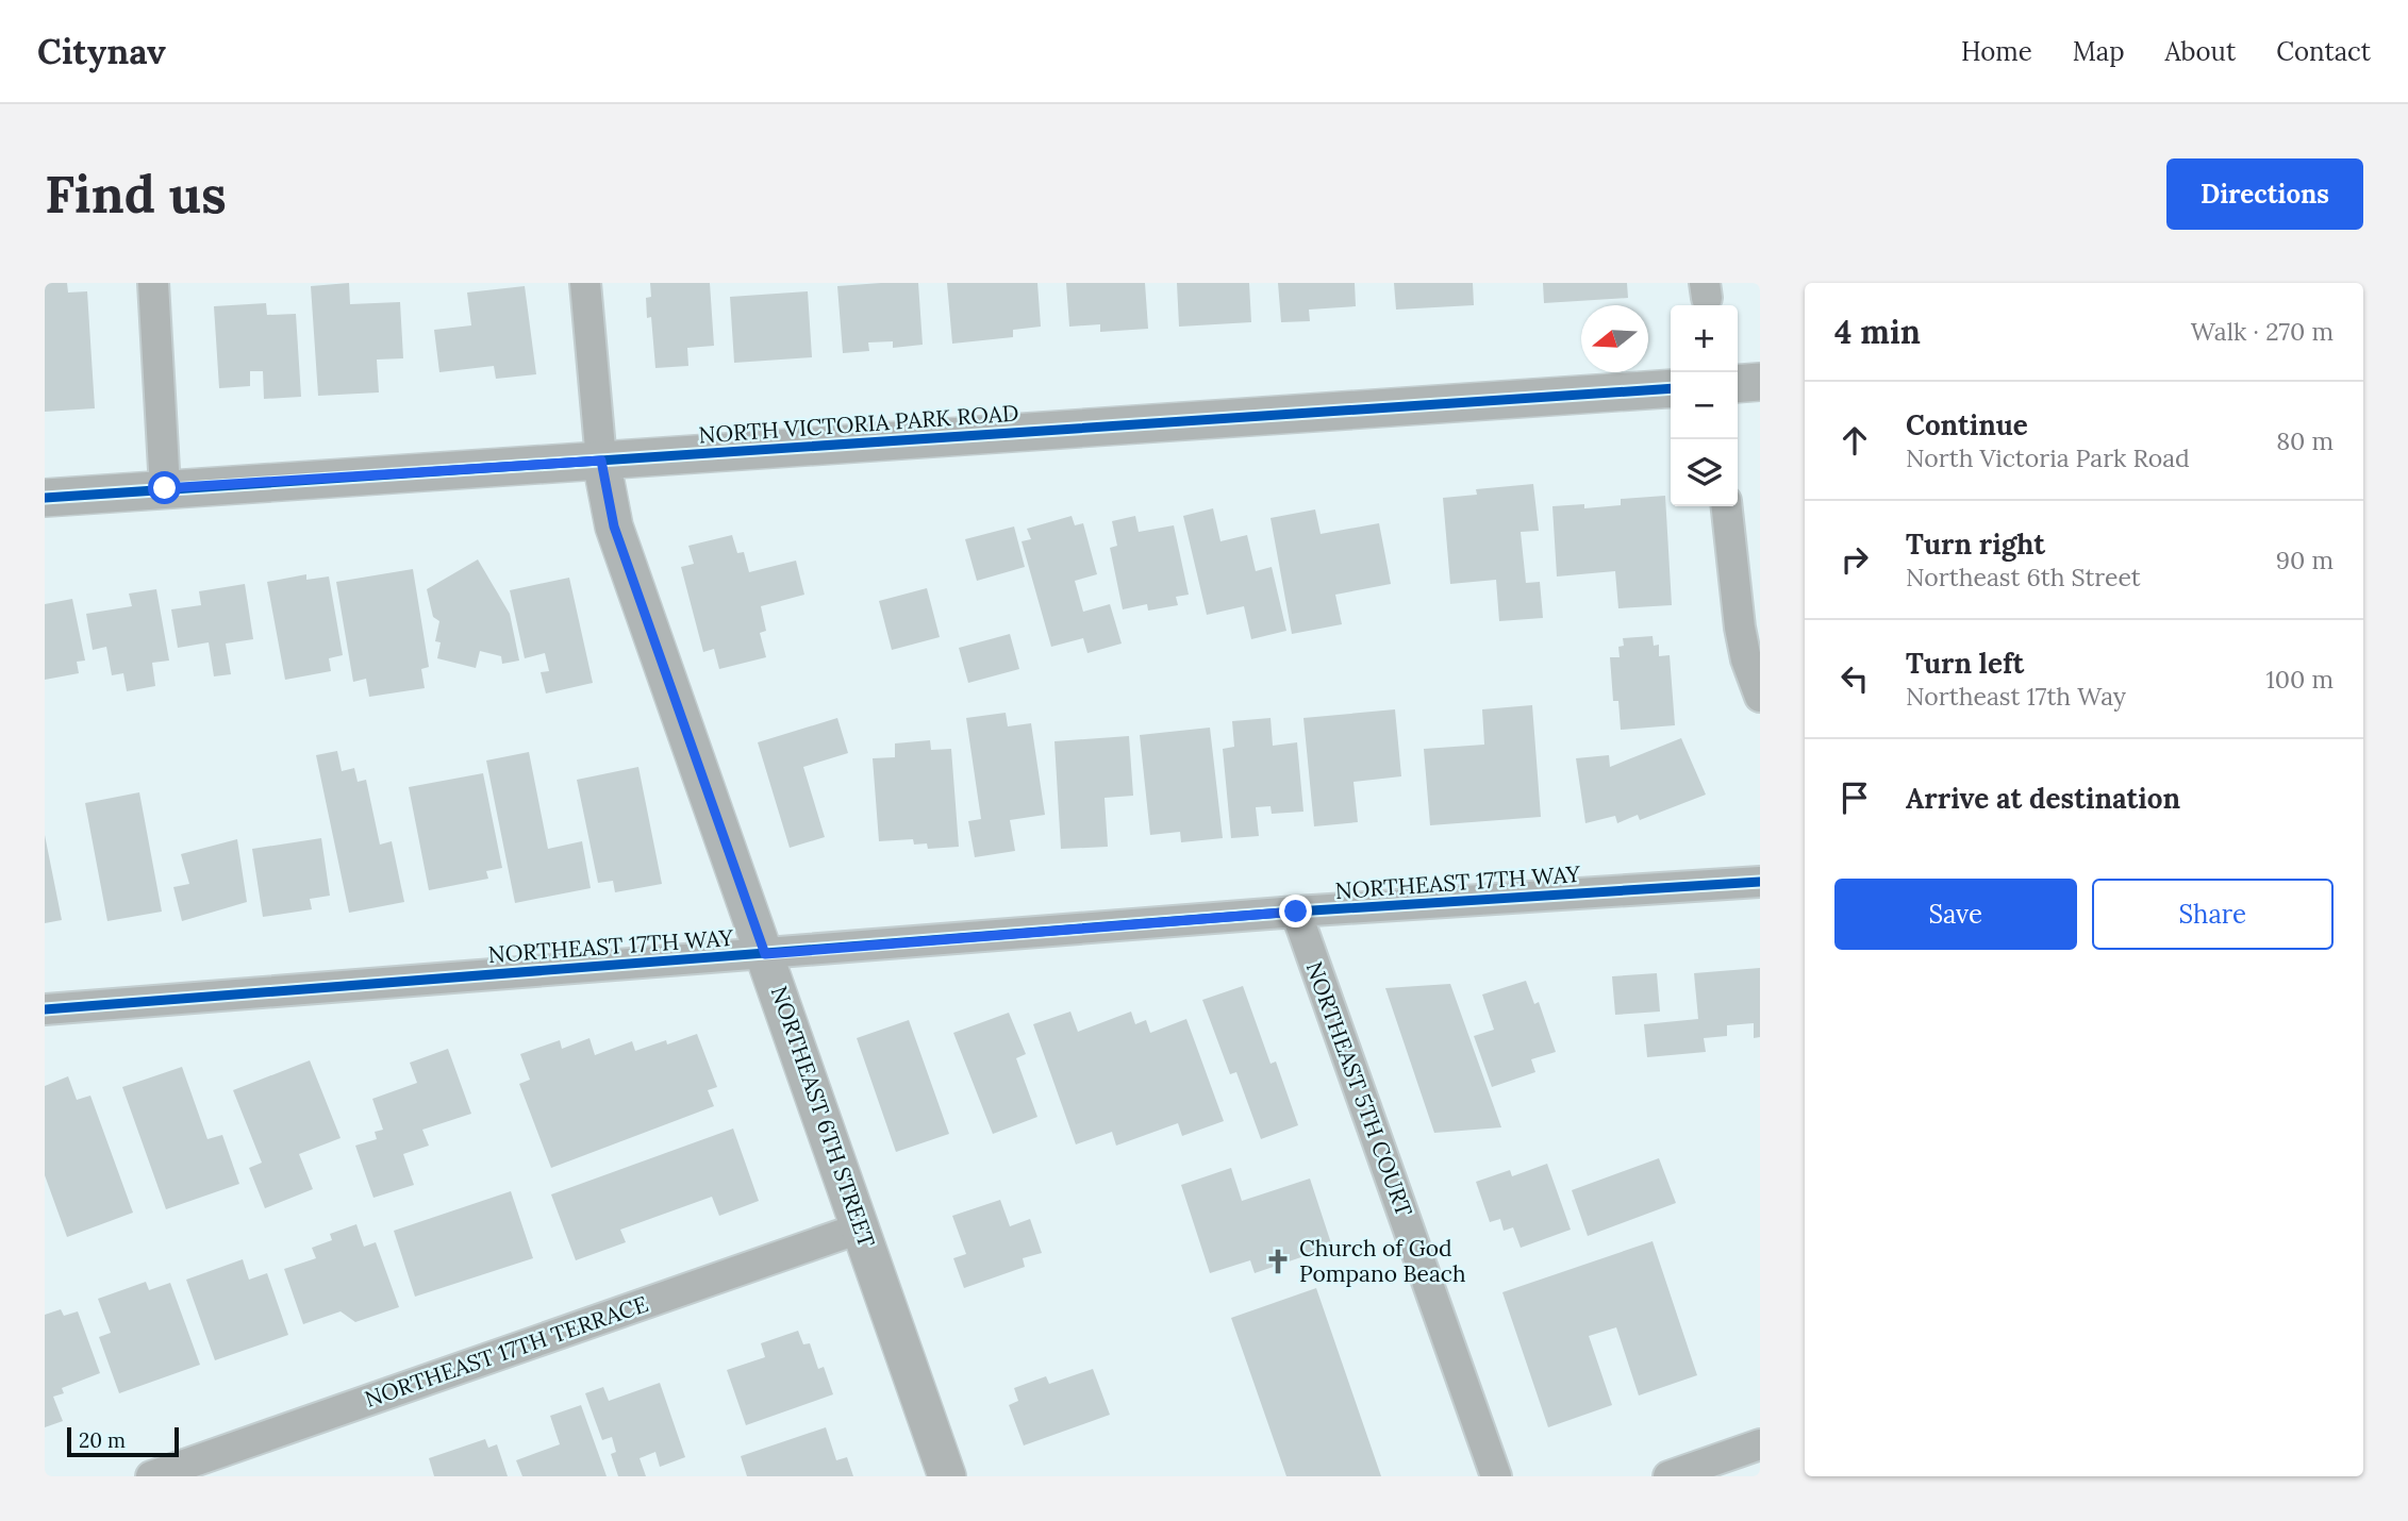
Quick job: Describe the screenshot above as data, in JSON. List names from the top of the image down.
{
  "streets": {
    "street": [
      "NORTH VICTORIA PARK ROAD",
      "NORTHEAST 17TH WAY",
      "NORTHEAST 5TH COURT",
      "NORTHEAST 6TH STREET",
      "NORTHEAST 17TH TERRACE"
    ]
  },
  "crossings": [
    ["NORTH VICTORIA PARK ROAD", "NORTHEAST 6TH STREET"],
    ["NORTHEAST 17TH WAY", "NORTHEAST 5TH COURT"],
    ["NORTHEAST 17TH WAY", "NORTHEAST 6TH STREET"],
    ["NORTHEAST 6TH STREET", "NORTHEAST 17TH TERRACE"]
  ],
  "places": {
    "church": ["Church of God Pompano Beach"]
  },
  "scale_bar": "20 m",
  "north": "left",
  "page": {
    "header": "Citynav",
    "nav": [
      "Home",
      "Map",
      "About",
      "Contact"
    ],
    "buttons": [
      "Directions",
      ["Save", "Share"]
    ],
    "title": "Find us",
    "heading": ["4 min", "Walk · 270 m"],
    "map_buttons": ["+", "−"],
    "list": [
      ["Continue", "North Victoria Park Road", "80 m"],
      ["Turn right", "Northeast 6th Street", "90 m"],
      ["Turn left", "Northeast 17th Way", "100 m"],
      "Arrive at destination"
    ],
    "scale": "20 m"
  }
}
